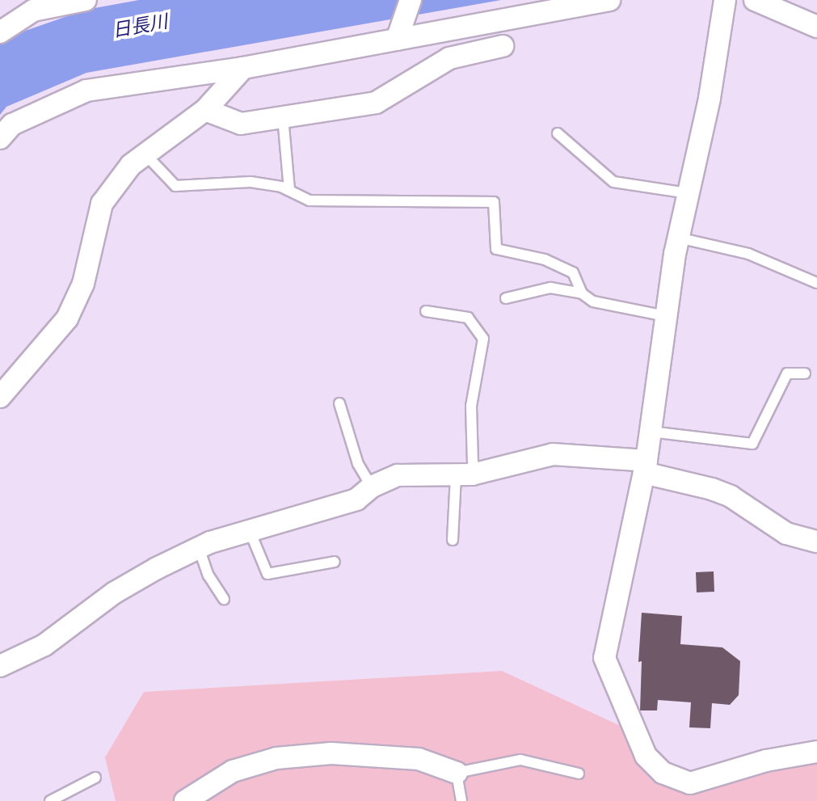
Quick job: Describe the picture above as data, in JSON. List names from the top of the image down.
{
  "water": ["日長川"]
}
